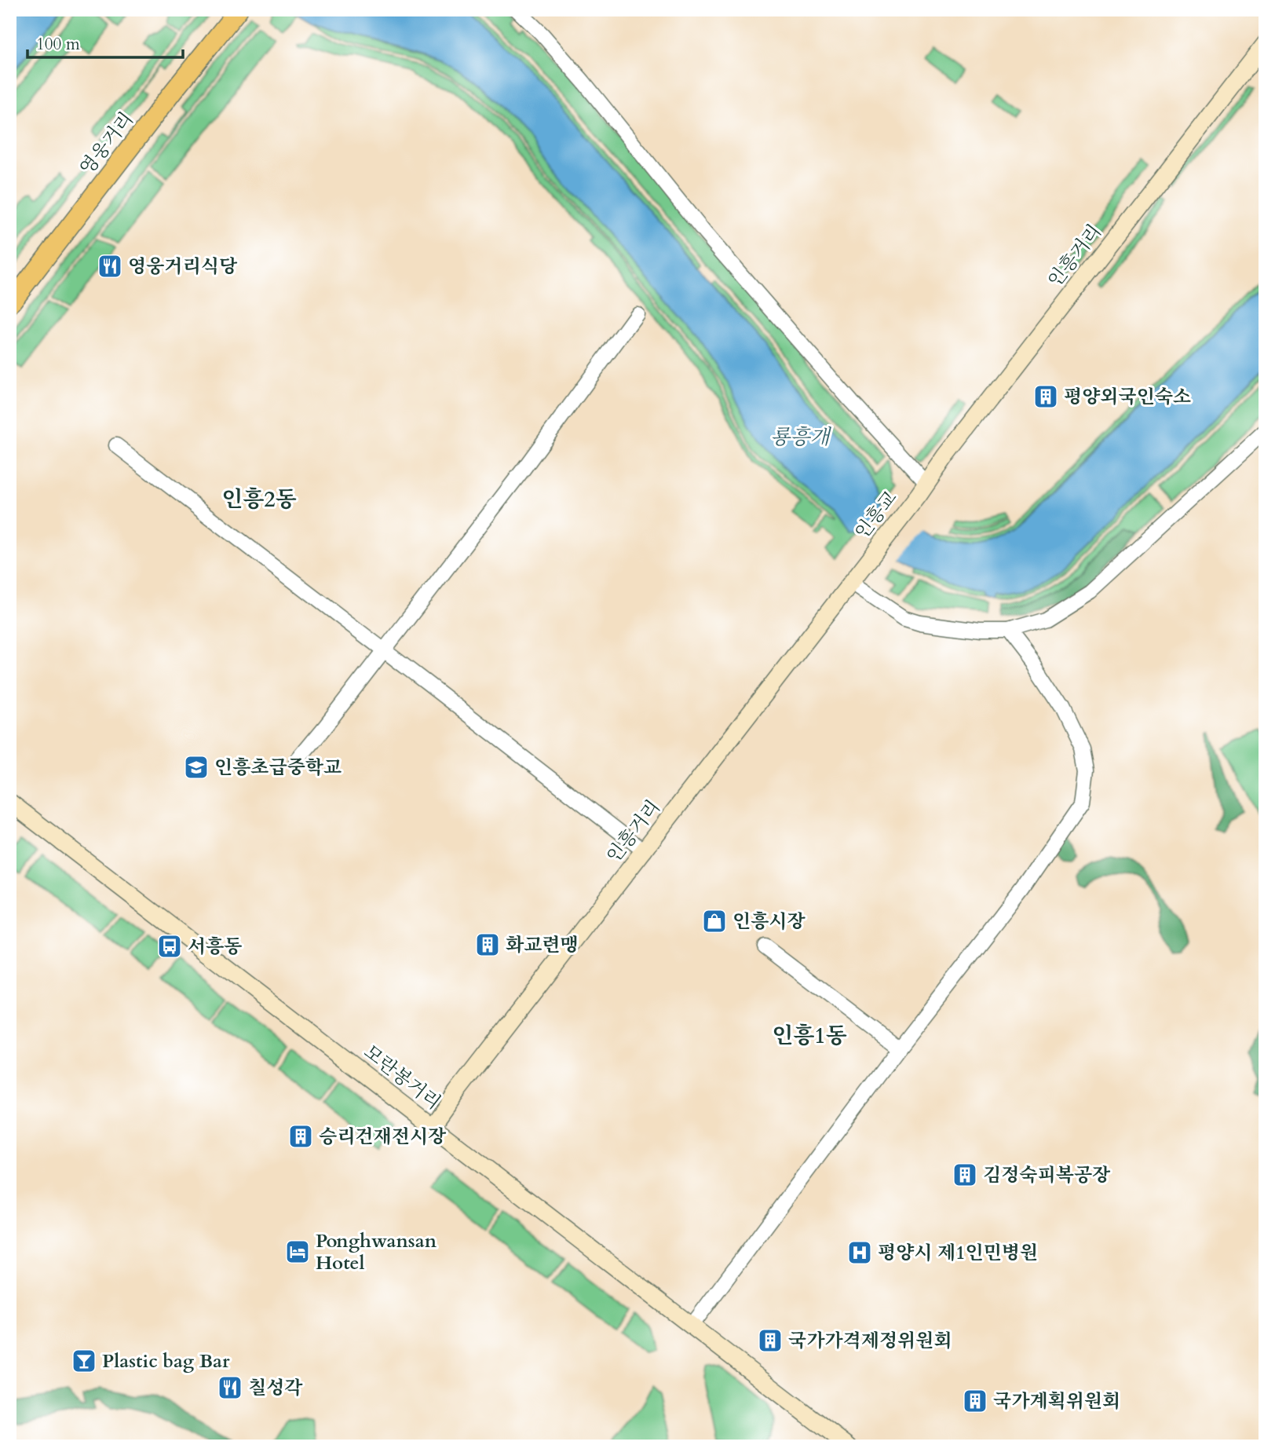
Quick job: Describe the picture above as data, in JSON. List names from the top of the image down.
{
  "streets": {
    "main road": [
      "영웅거리",
      "인흥거리",
      "인흥교",
      "모란봉거리"
    ]
  },
  "crossings": [
    ["인흥거리", "인흥교"],
    ["인흥거리", "모란봉거리"]
  ],
  "districts": ["인흥2동", "인흥1동"],
  "water": ["룡흥개"],
  "places": {
    "restaurant": ["영웅거리식당", "칠성각"],
    "building": [
      "평양외국인숙소",
      "화교련맹",
      "승리건재전시장",
      "김정숙피복공장",
      "국가가격제정위원회",
      "국가계획위원회"
    ],
    "school or university": ["인흥초급중학교"],
    "shop": ["인흥시장"],
    "bus stop": ["서흥동"],
    "hotel": ["Ponghwansan Hotel"],
    "hospital": ["평양시 제1인민병원"],
    "bar": ["Plastic bag Bar"]
  },
  "scale_bar": "100 m"
}
